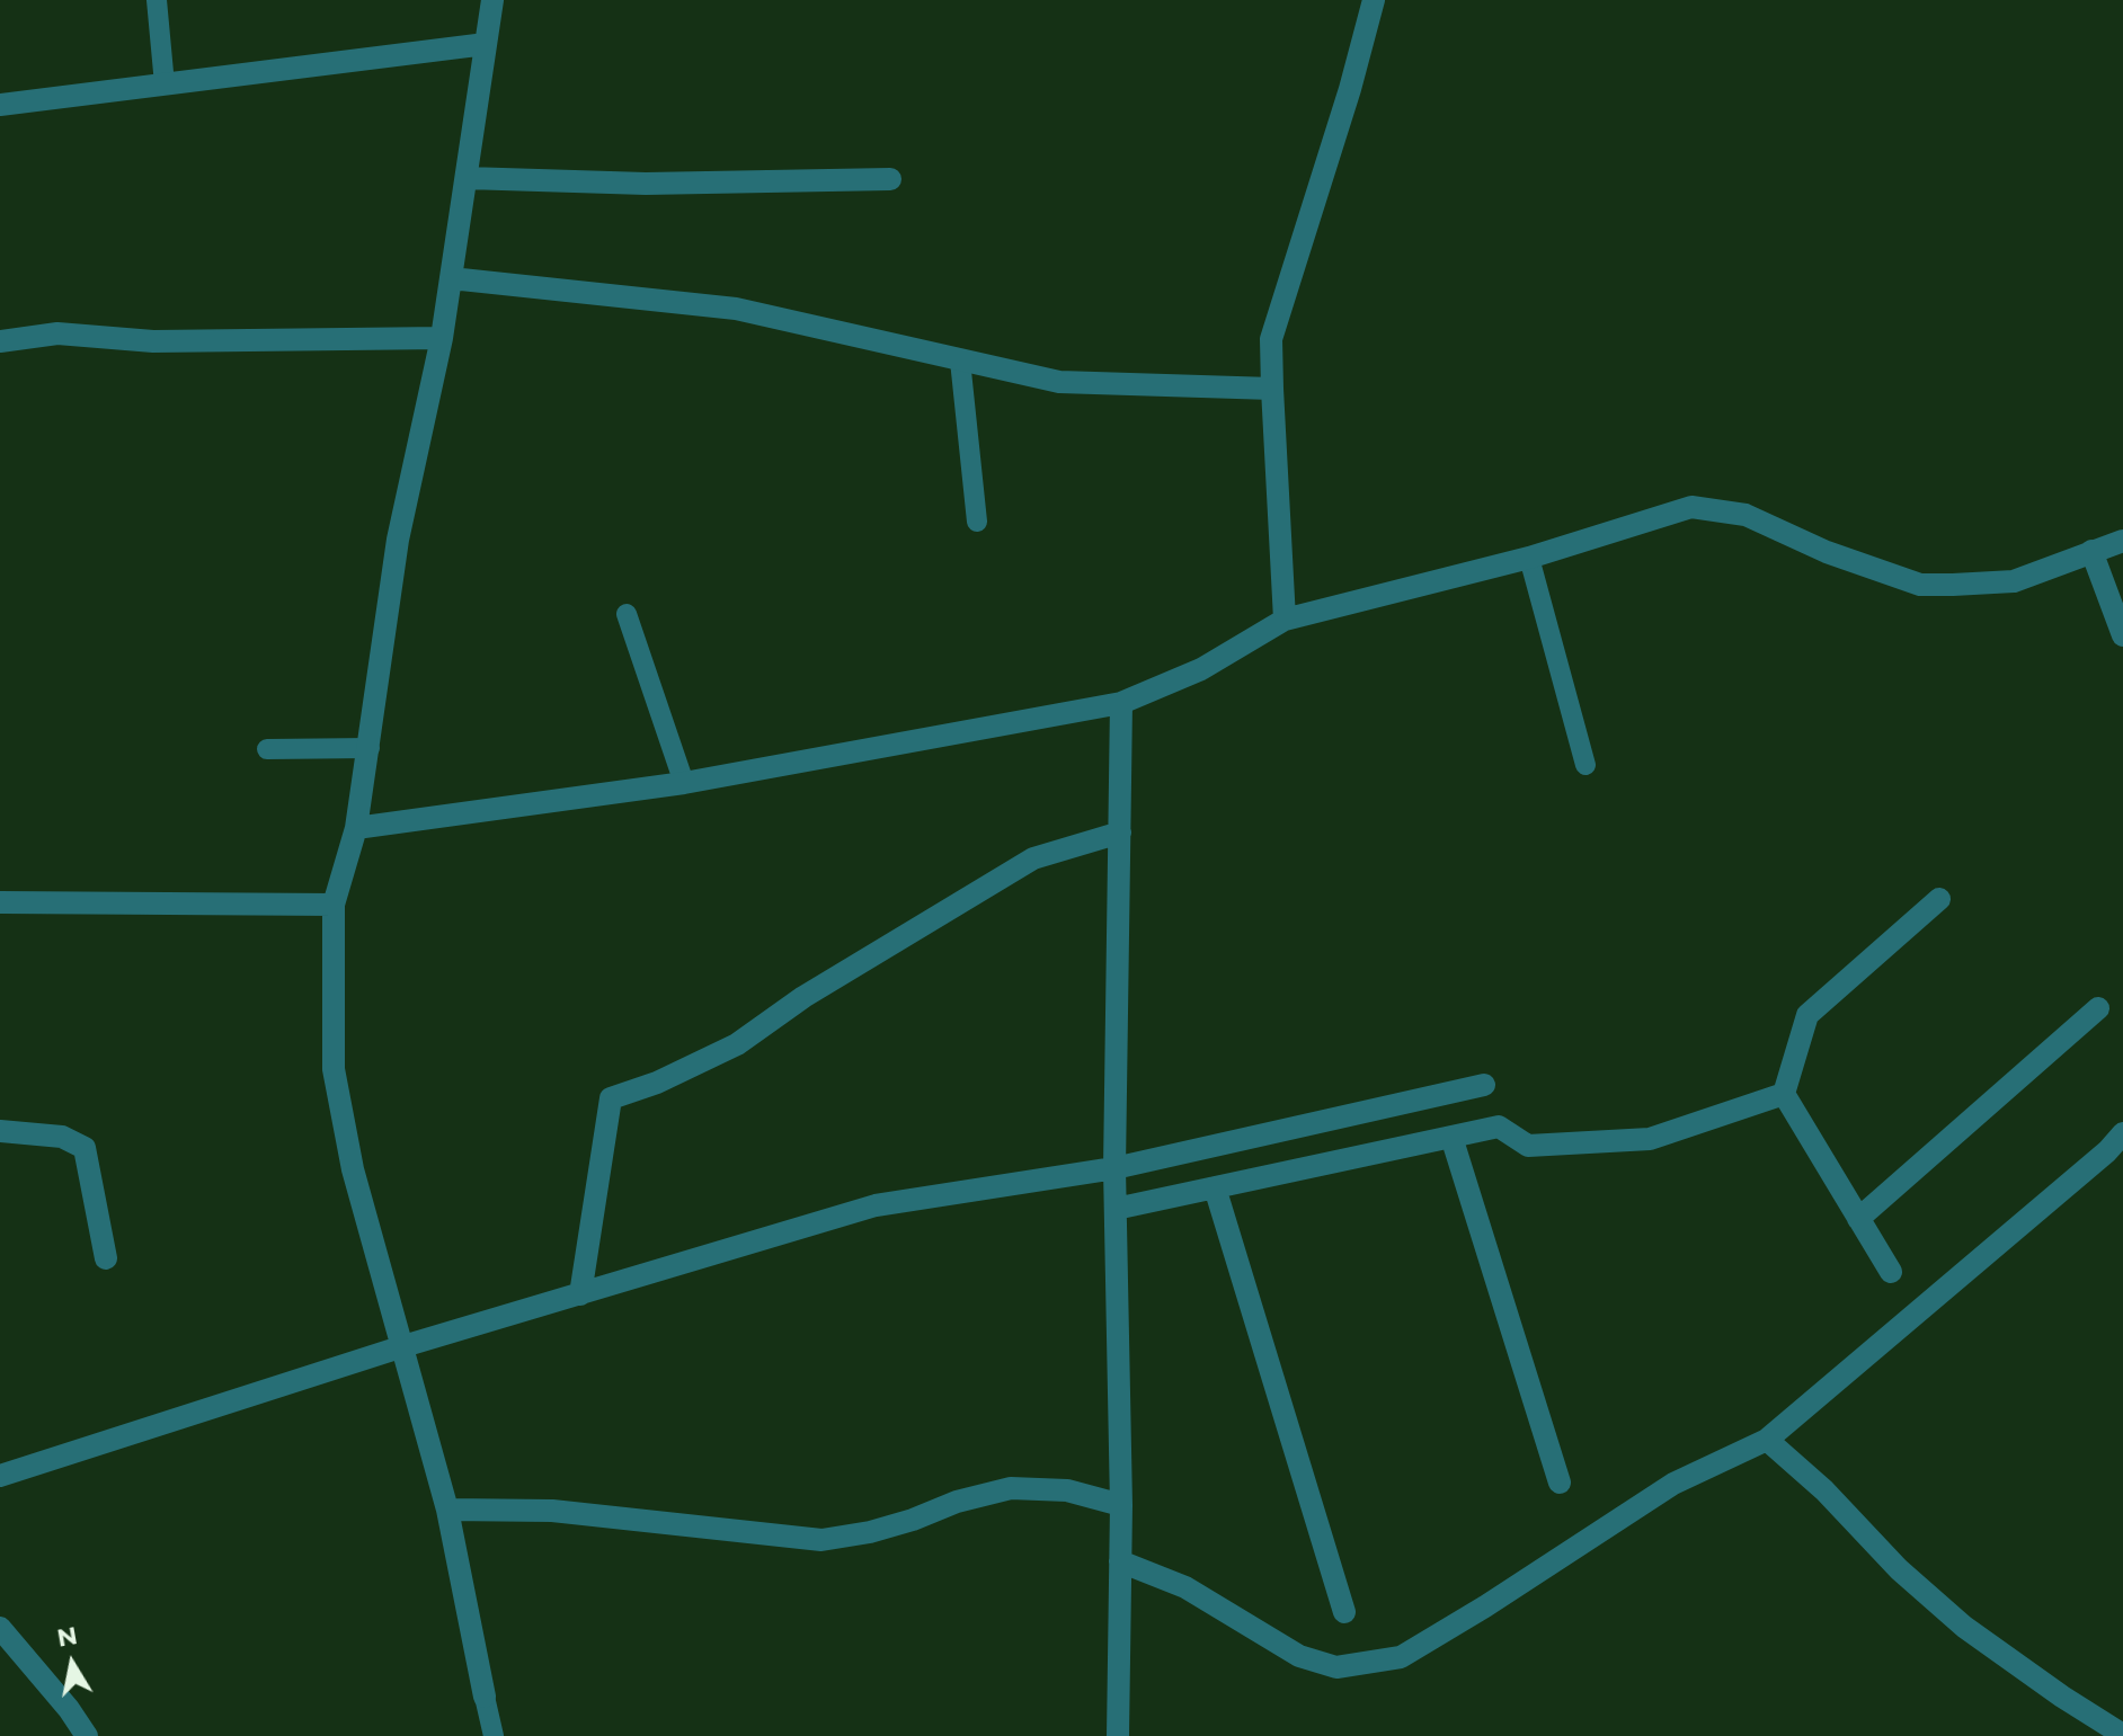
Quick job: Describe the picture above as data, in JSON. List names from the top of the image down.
{
  "north": "top"
}
